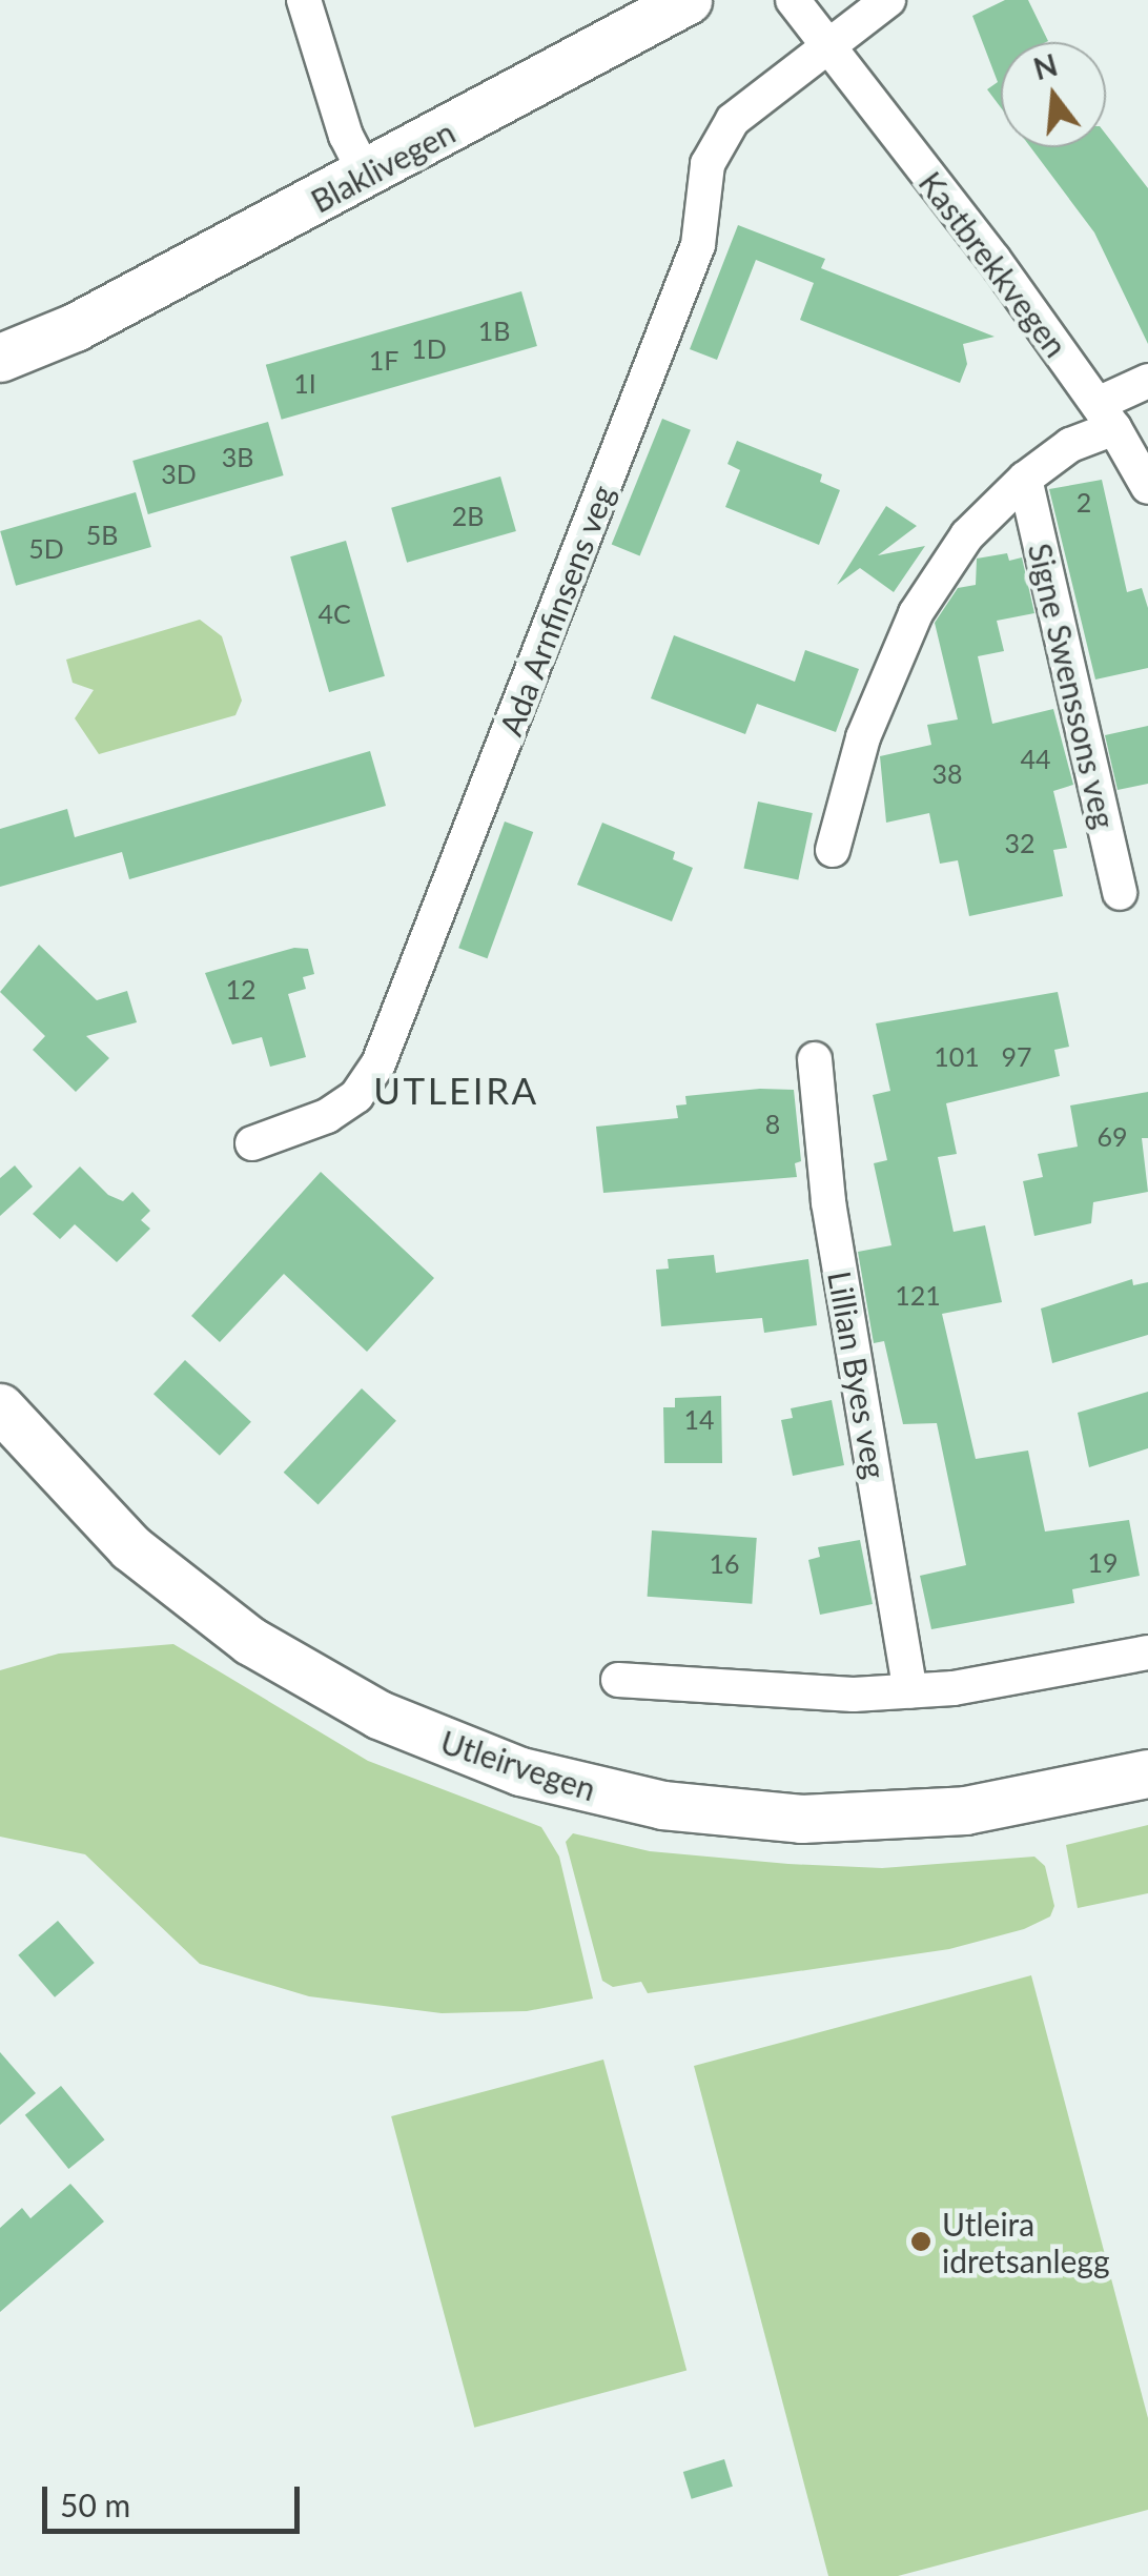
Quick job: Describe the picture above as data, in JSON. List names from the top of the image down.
{
  "streets": {
    "main road": ["Blaklivegen", "Utleirvegen"],
    "street": [
      "Kastbrekkvegen",
      "Ada Arnfinsens veg",
      "Signe Swenssons veg",
      "Lillian Byes veg"
    ]
  },
  "crossings": [
    ["Kastbrekkvegen", "Ada Arnfinsens veg"],
    ["Kastbrekkvegen", "Signe Swenssons veg"]
  ],
  "districts": ["UTLEIRA"],
  "places": ["Utleira idretsanlegg"],
  "house_numbers": [
    "1B",
    "1D",
    "1F",
    "1I",
    "3B",
    "3D",
    "2",
    "2B",
    "5B",
    "5D",
    "4C",
    "44",
    "38",
    "32",
    "12",
    "101",
    "97",
    "8",
    "69",
    "121",
    "14",
    "19",
    "16"
  ],
  "scale_bar": "50 m",
  "north": "top"
}
